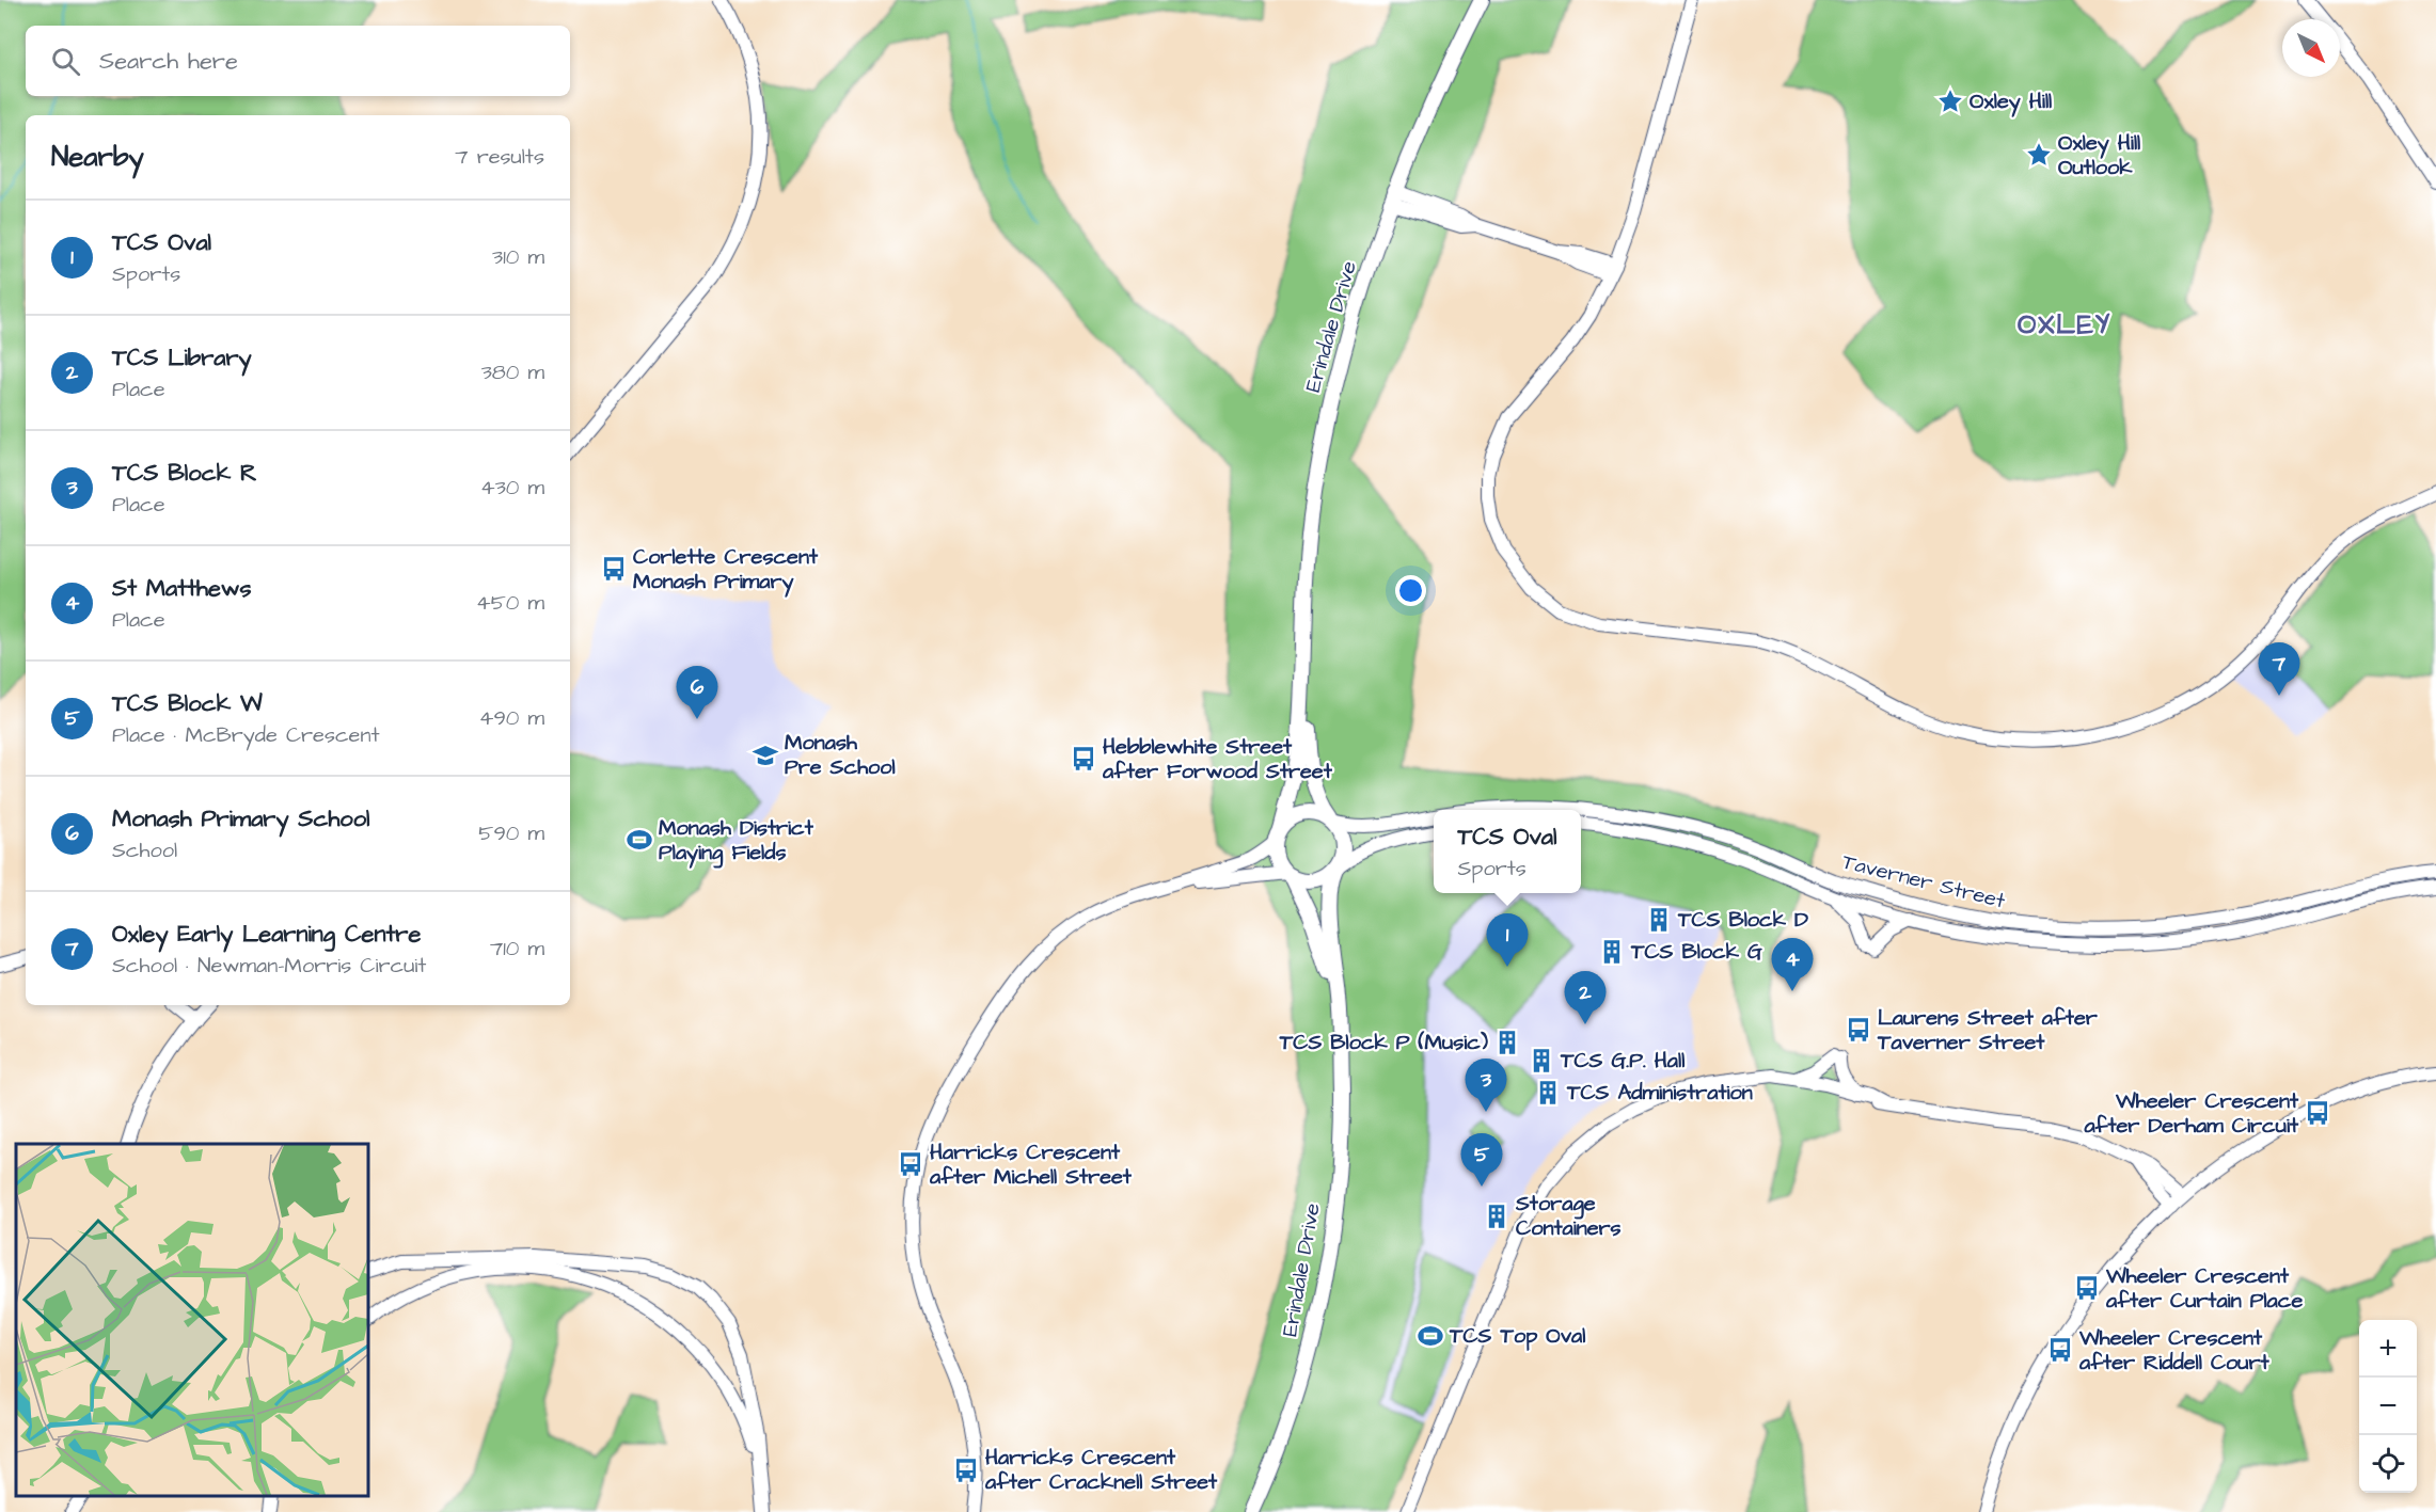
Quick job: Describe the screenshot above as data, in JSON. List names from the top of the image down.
{
  "streets": {
    "main road": ["Erindale Drive"],
    "street": ["Taverner Street"]
  },
  "crossings": [
    ["Erindale Drive", "Taverner Street"]
  ],
  "districts": ["OXLEY"],
  "places": {
    "place": ["Oxley Hill", "Oxley Hill Outlook"],
    "bus stop": [
      "Corlette Crescent Monash Primary",
      "Hebblewhite Street after Forwood Street",
      "Laurens Street after Taverner Street",
      "Wheeler Crescent after Derham Circuit",
      "Harricks Crescent after Michell Street",
      "Wheeler Crescent after Curtain Place",
      "Wheeler Crescent after Riddell Court",
      "Harricks Crescent after Cracknell Street"
    ],
    "school or university": ["Monash Pre School"],
    "sports": ["Monash District Playing Fields", "TCS Top Oval"],
    "building": [
      "TCS Block D",
      "TCS Block G",
      "TCS Block P (Music)",
      "TCS G.P. Hall",
      "TCS Administration",
      "Storage Containers"
    ]
  },
  "north": "bottom right",
  "page": {
    "search": "Search here",
    "heading": ["Nearby", "7 results"],
    "list": [
      {
        "mark": "1",
        "name": "TCS Oval",
        "note": "Sports",
        "value": "310 m"
      },
      {
        "mark": "2",
        "name": "TCS Library",
        "note": "Place",
        "value": "380 m"
      },
      {
        "mark": "3",
        "name": "TCS Block R",
        "note": "Place",
        "value": "430 m"
      },
      {
        "mark": "4",
        "name": "St Matthews",
        "note": "Place",
        "value": "450 m"
      },
      {
        "mark": "5",
        "name": "TCS Block W",
        "note": "Place · McBryde Crescent",
        "value": "490 m"
      },
      {
        "mark": "6",
        "name": "Monash Primary School",
        "note": "School",
        "value": "590 m"
      },
      {
        "mark": "7",
        "name": "Oxley Early Learning Centre",
        "note": "School · Newman-Morris Circuit",
        "value": "710 m"
      }
    ],
    "pins": [
      "7",
      "6",
      "1",
      "4",
      "2",
      "3",
      "5"
    ],
    "popup": ["TCS Oval", "Sports"],
    "map_buttons": ["+", "−"]
  }
}
